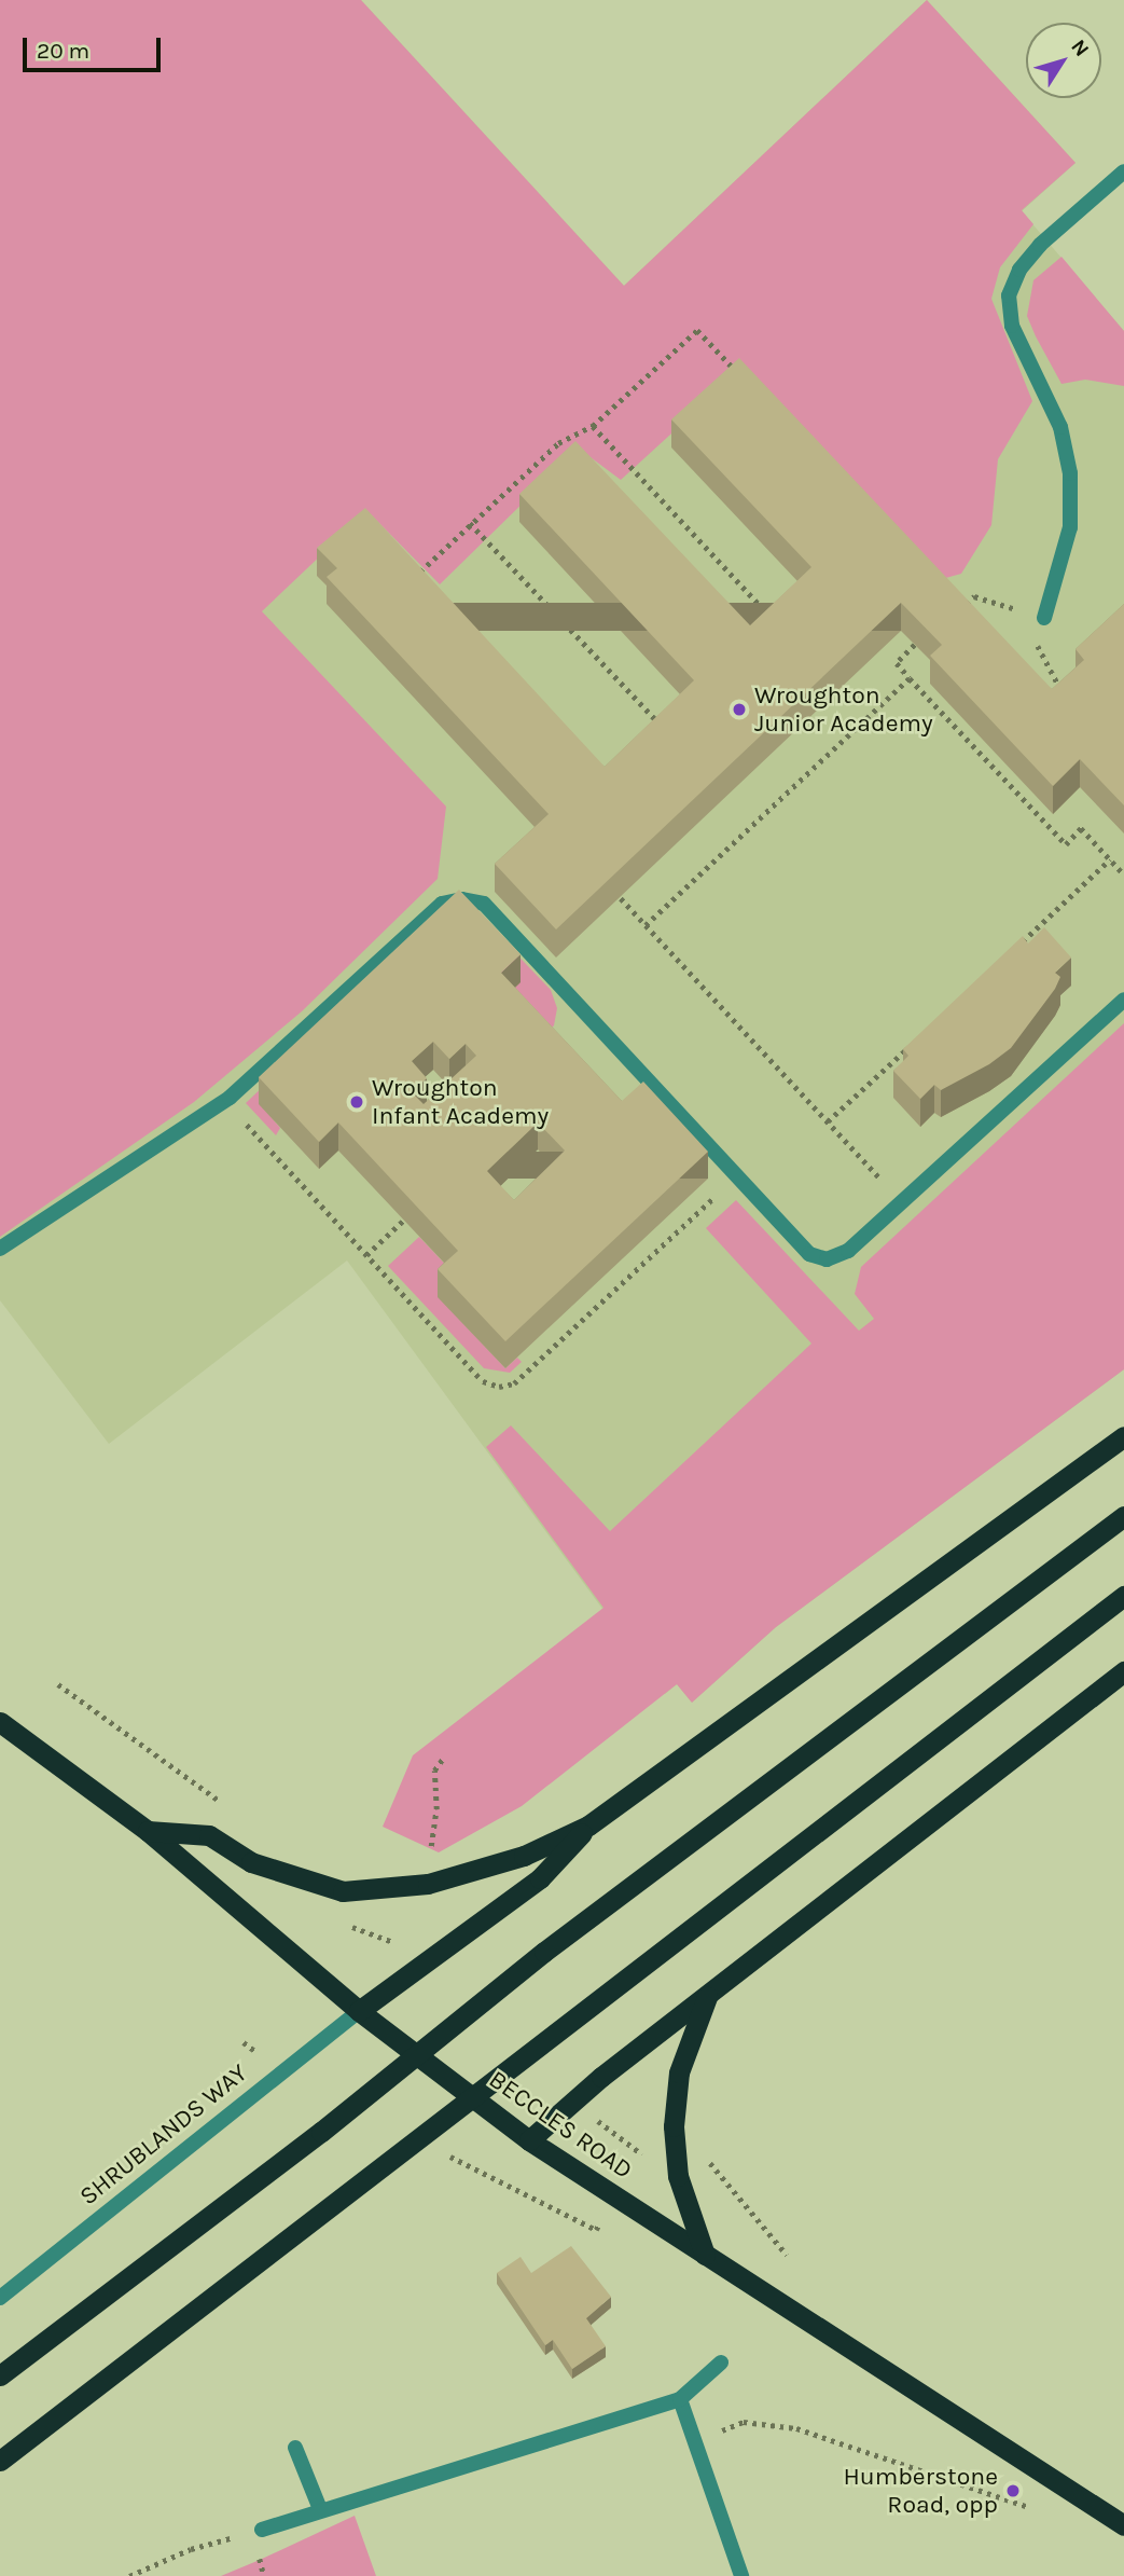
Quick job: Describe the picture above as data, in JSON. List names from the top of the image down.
{
  "streets": {
    "highway": ["BECCLES ROAD"],
    "street": ["SHRUBLANDS WAY"]
  },
  "crossings": [
    ["BECCLES ROAD", "SHRUBLANDS WAY"]
  ],
  "places": ["Wroughton Junior Academy", "Wroughton Infant Academy", "Humberstone Road, opp"],
  "scale_bar": "20 m",
  "north": "top right"
}
